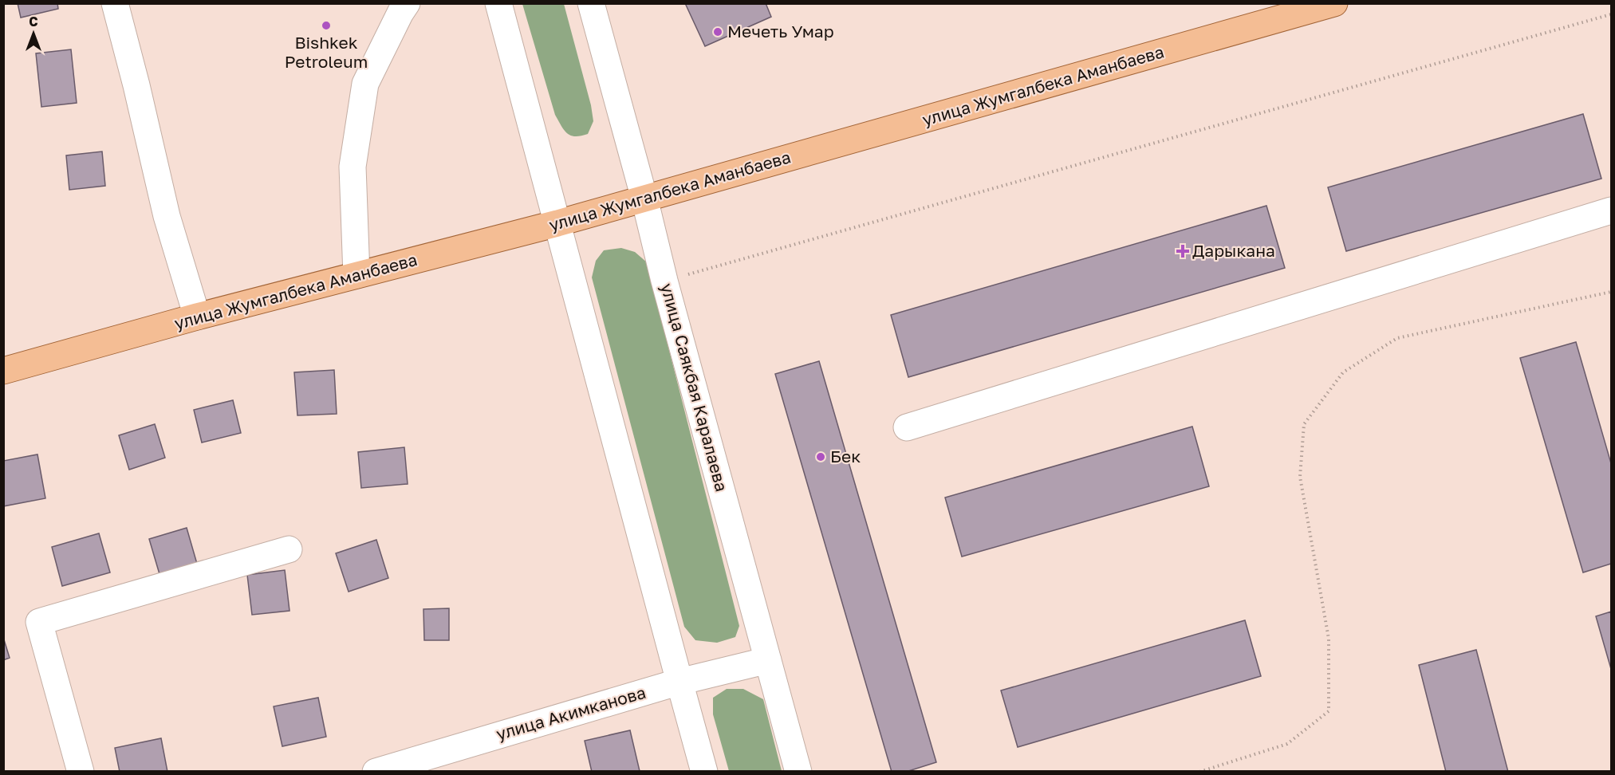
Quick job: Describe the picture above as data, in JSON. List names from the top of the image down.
{
  "streets": {
    "main road": ["улица Жумгалбека Аманбаева"],
    "street": ["улица Саякбая Каралаева", "улица Акимканова"]
  },
  "crossings": [
    ["улица Жумгалбека Аманбаева", "улица Саякбая Каралаева"],
    ["улица Саякбая Каралаева", "улица Акимканова"]
  ],
  "places": {
    "other": ["Bishkek Petroleum", "Мечеть Умар", "Бек"],
    "health": ["Дарыкана"]
  },
  "north": "top"
}
